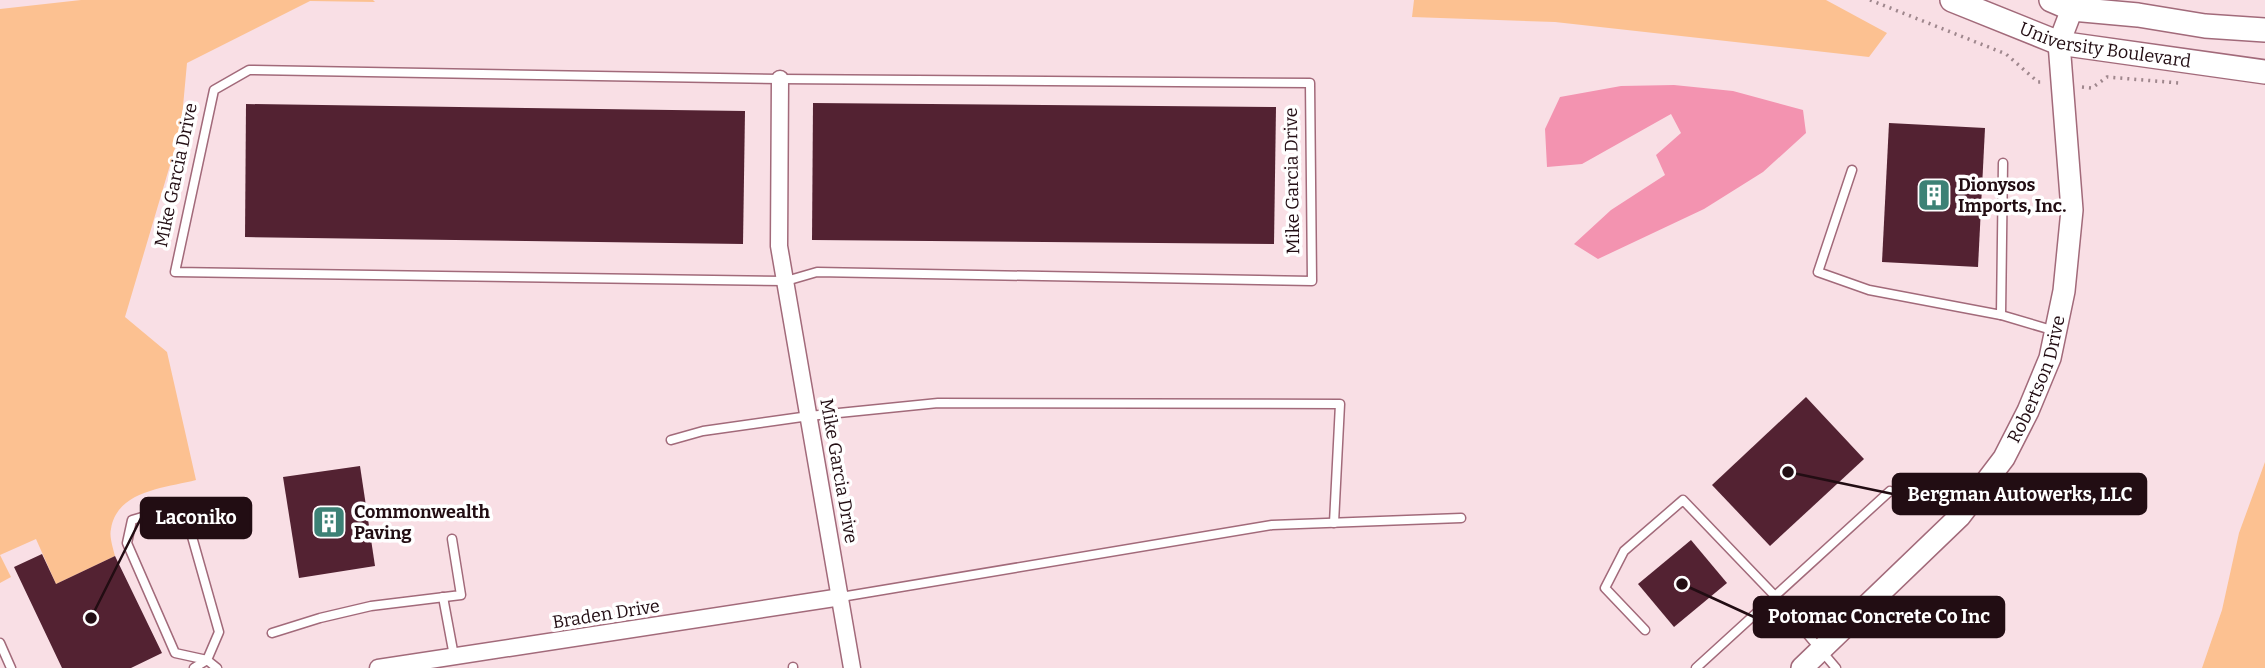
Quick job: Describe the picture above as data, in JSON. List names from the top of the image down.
{
  "streets": {
    "main road": ["University Boulevard"],
    "street": ["Mike Garcia Drive", "Robertson Drive", "Braden Drive"]
  },
  "crossings": [
    ["University Boulevard", "Robertson Drive"],
    ["Mike Garcia Drive", "Braden Drive"]
  ],
  "places": {
    "building": ["Dionysos Imports, Inc.", "Commonwealth Paving"],
    "other": ["Bergman Autowerks, LLC", "Potomac Concrete Co Inc", "Laconiko"]
  }
}
